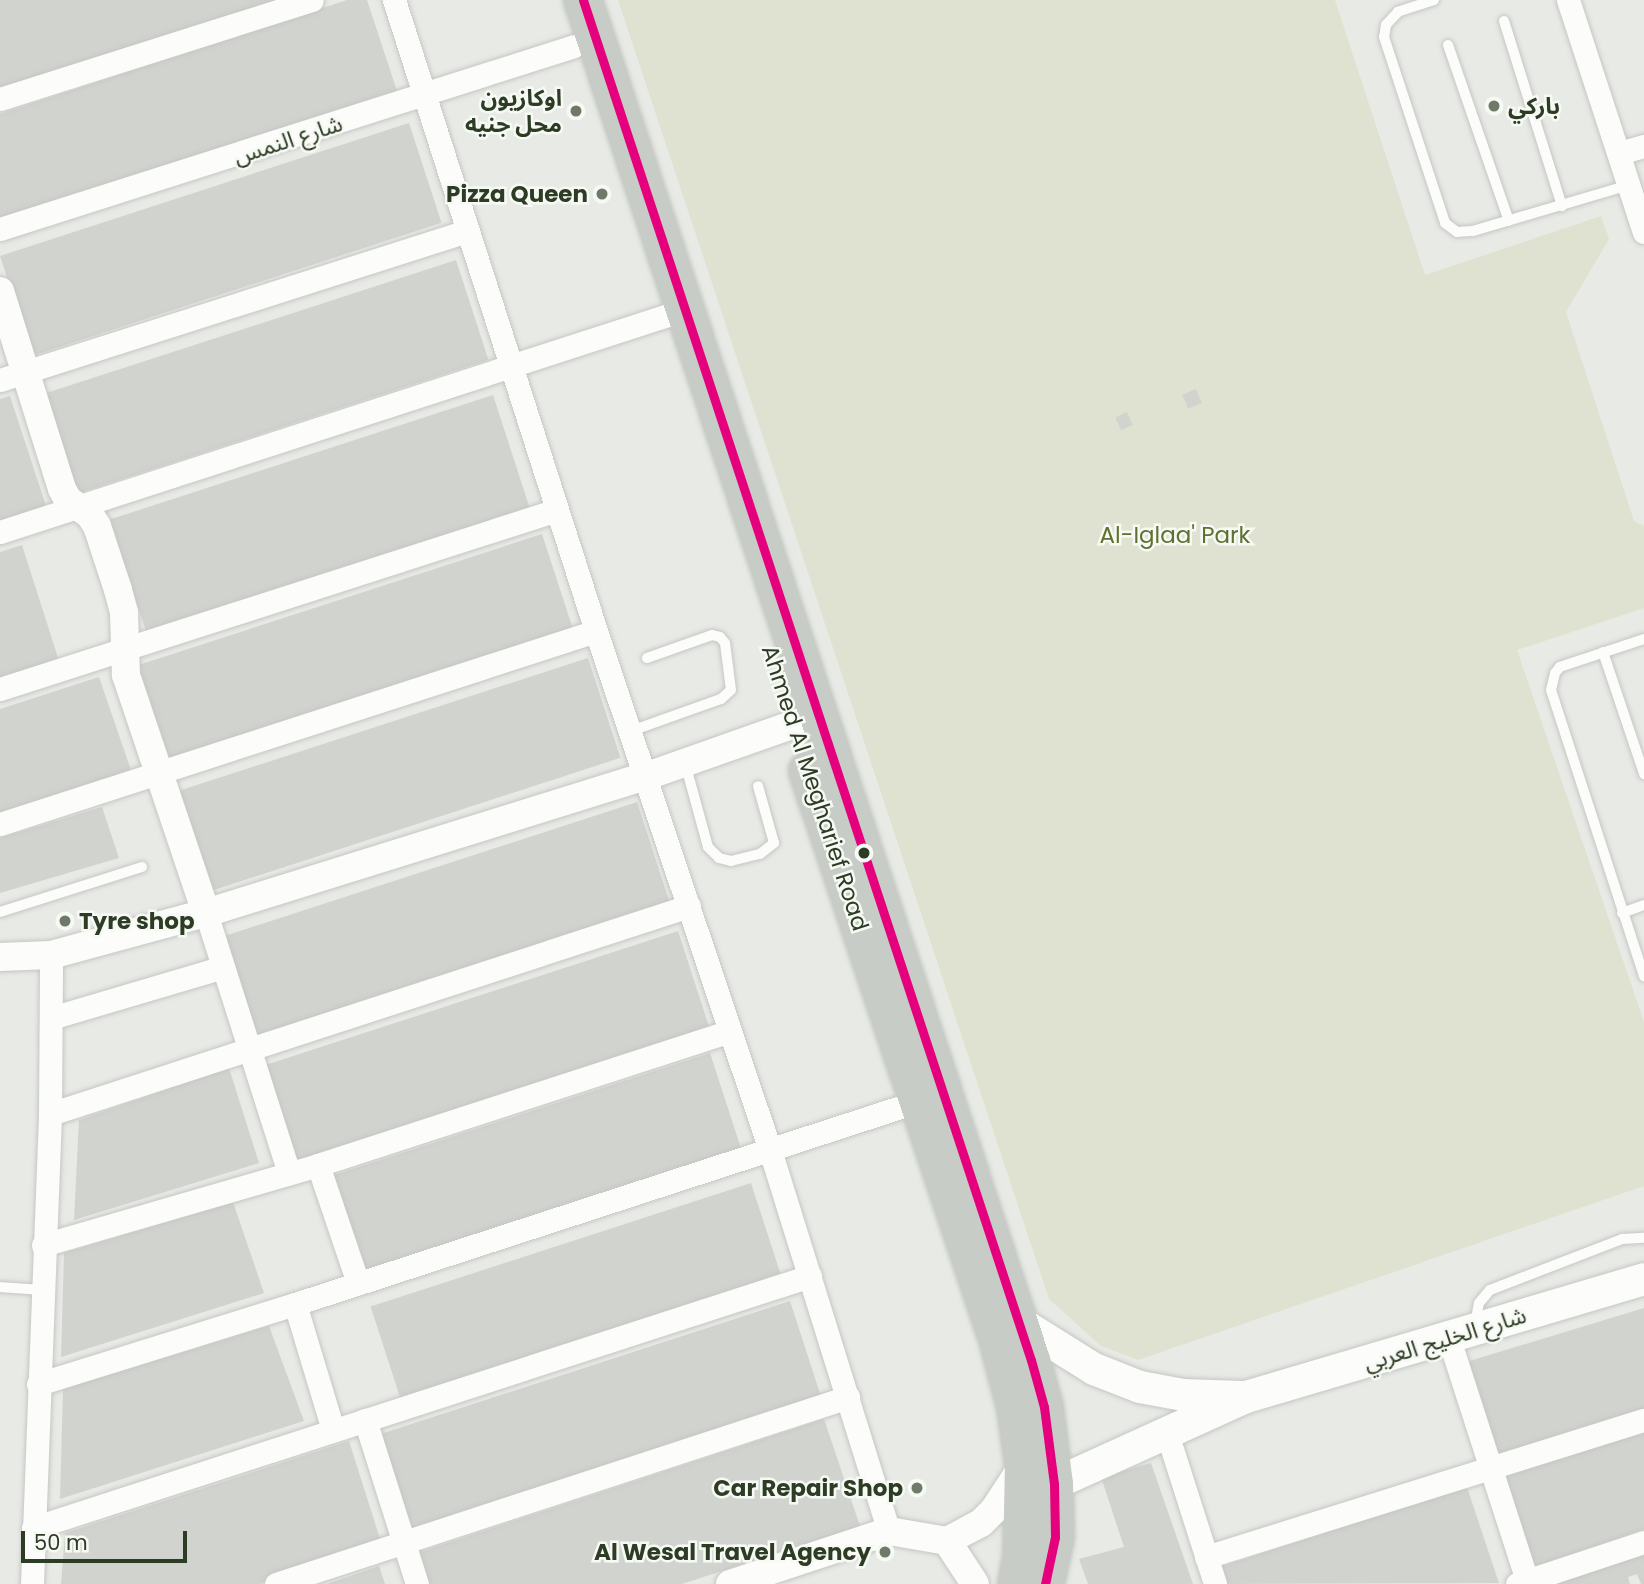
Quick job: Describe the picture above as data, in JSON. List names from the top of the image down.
{
  "streets": {
    "highway": ["Ahmed Al Megharief Road"],
    "main road": ["شارع الخليج العربي"],
    "street": ["شارع النمس"]
  },
  "crossings": [
    ["شارع النمس", "Ahmed Al Megharief Road"],
    ["Ahmed Al Megharief Road", "شارع الخليج العربي"]
  ],
  "parks": ["Al-Iglaa' Park"],
  "places": [
    "باركي",
    "اوكازيون محل جنيه",
    "Pizza Queen",
    "Tyre shop",
    "Car Repair Shop",
    "Al Wesal Travel Agency"
  ],
  "scale_bar": "50 m"
}
